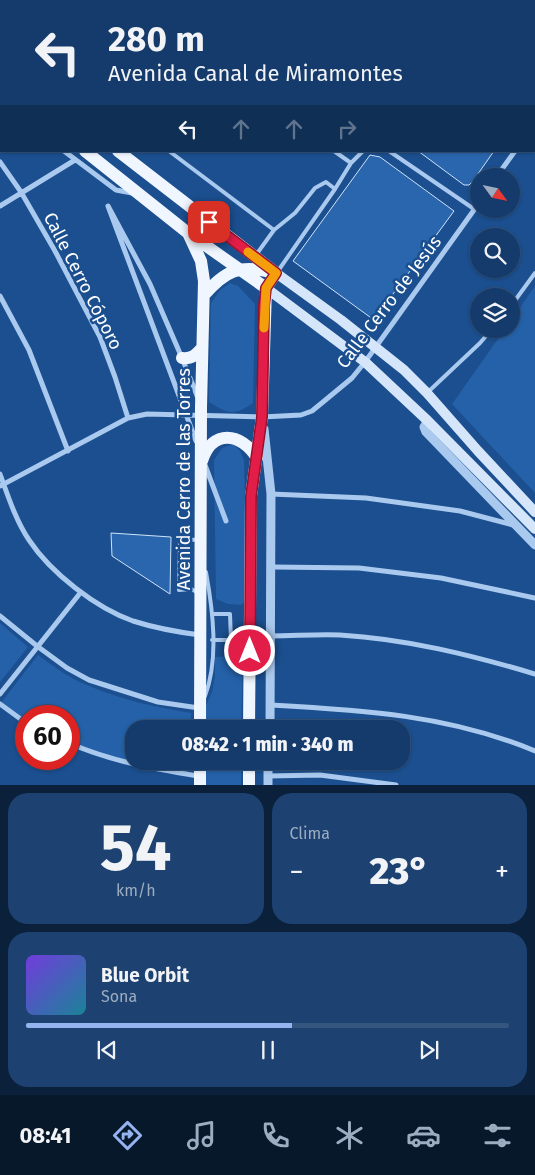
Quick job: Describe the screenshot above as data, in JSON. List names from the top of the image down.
{
  "streets": {
    "main road": ["Avenida Cerro de las Torres"],
    "street": ["Calle Cerro Cóporo", "Calle Cerro de Jesús"]
  },
  "crossings": [
    ["Calle Cerro Cóporo", "Calle Cerro de Jesús"],
    ["Calle Cerro de Jesús", "Avenida Cerro de las Torres"]
  ],
  "north": "bottom right",
  "page": {
    "turn": ["280 m", "Avenida Canal de Miramontes"],
    "limit": "60",
    "trip": "08:42 · 1 min · 340 m",
    "tile": [
      ["54", "km/h"],
      "Clima"
    ],
    "heat": ["−", "23°", "+"],
    "song": ["Blue Orbit", "Sona"],
    "tabs": "08:41"
  }
}
